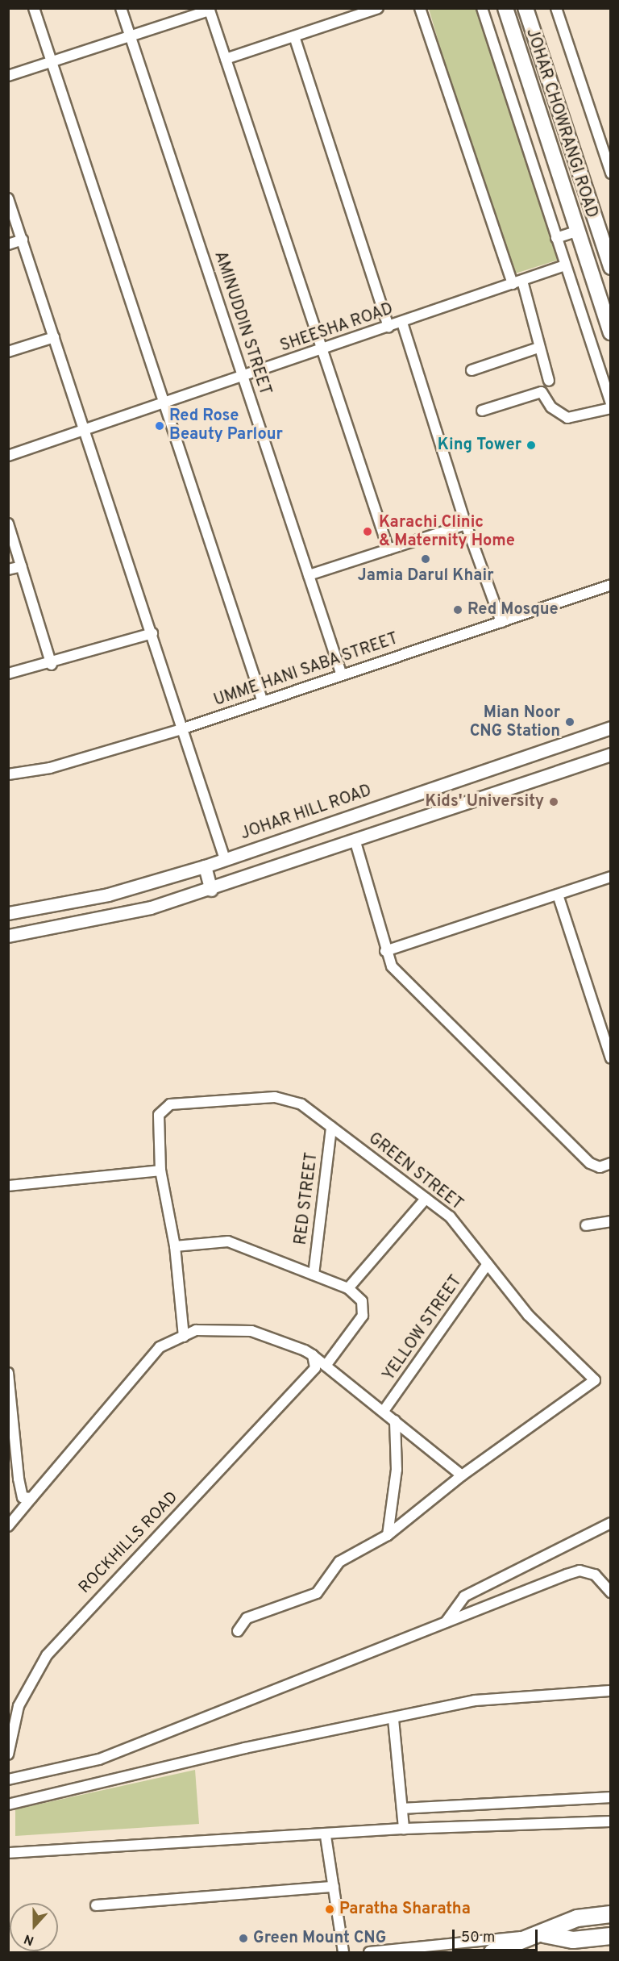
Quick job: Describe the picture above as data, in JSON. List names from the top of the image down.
{
  "streets": {
    "main road": ["JOHAR CHOWRANGI ROAD"],
    "street": [
      "AMINUDDIN STREET",
      "SHEESHA ROAD",
      "UMME HANI SABA STREET",
      "JOHAR HILL ROAD",
      "GREEN STREET",
      "RED STREET",
      "YELLOW STREET",
      "ROCKHILLS ROAD"
    ]
  },
  "crossings": [
    ["AMINUDDIN STREET", "SHEESHA ROAD"],
    ["AMINUDDIN STREET", "UMME HANI SABA STREET"],
    ["GREEN STREET", "RED STREET"],
    ["GREEN STREET", "YELLOW STREET"]
  ],
  "places": [
    "Red Rose Beauty Parlour",
    "King Tower",
    "Karachi Clinic & Maternity Home",
    "Jamia Darul Khair",
    "Red Mosque",
    "Mian Noor CNG Station",
    "Kids' University",
    "Paratha Sharatha",
    "Green Mount CNG"
  ],
  "scale_bar": "50 m",
  "north": "bottom"
}
